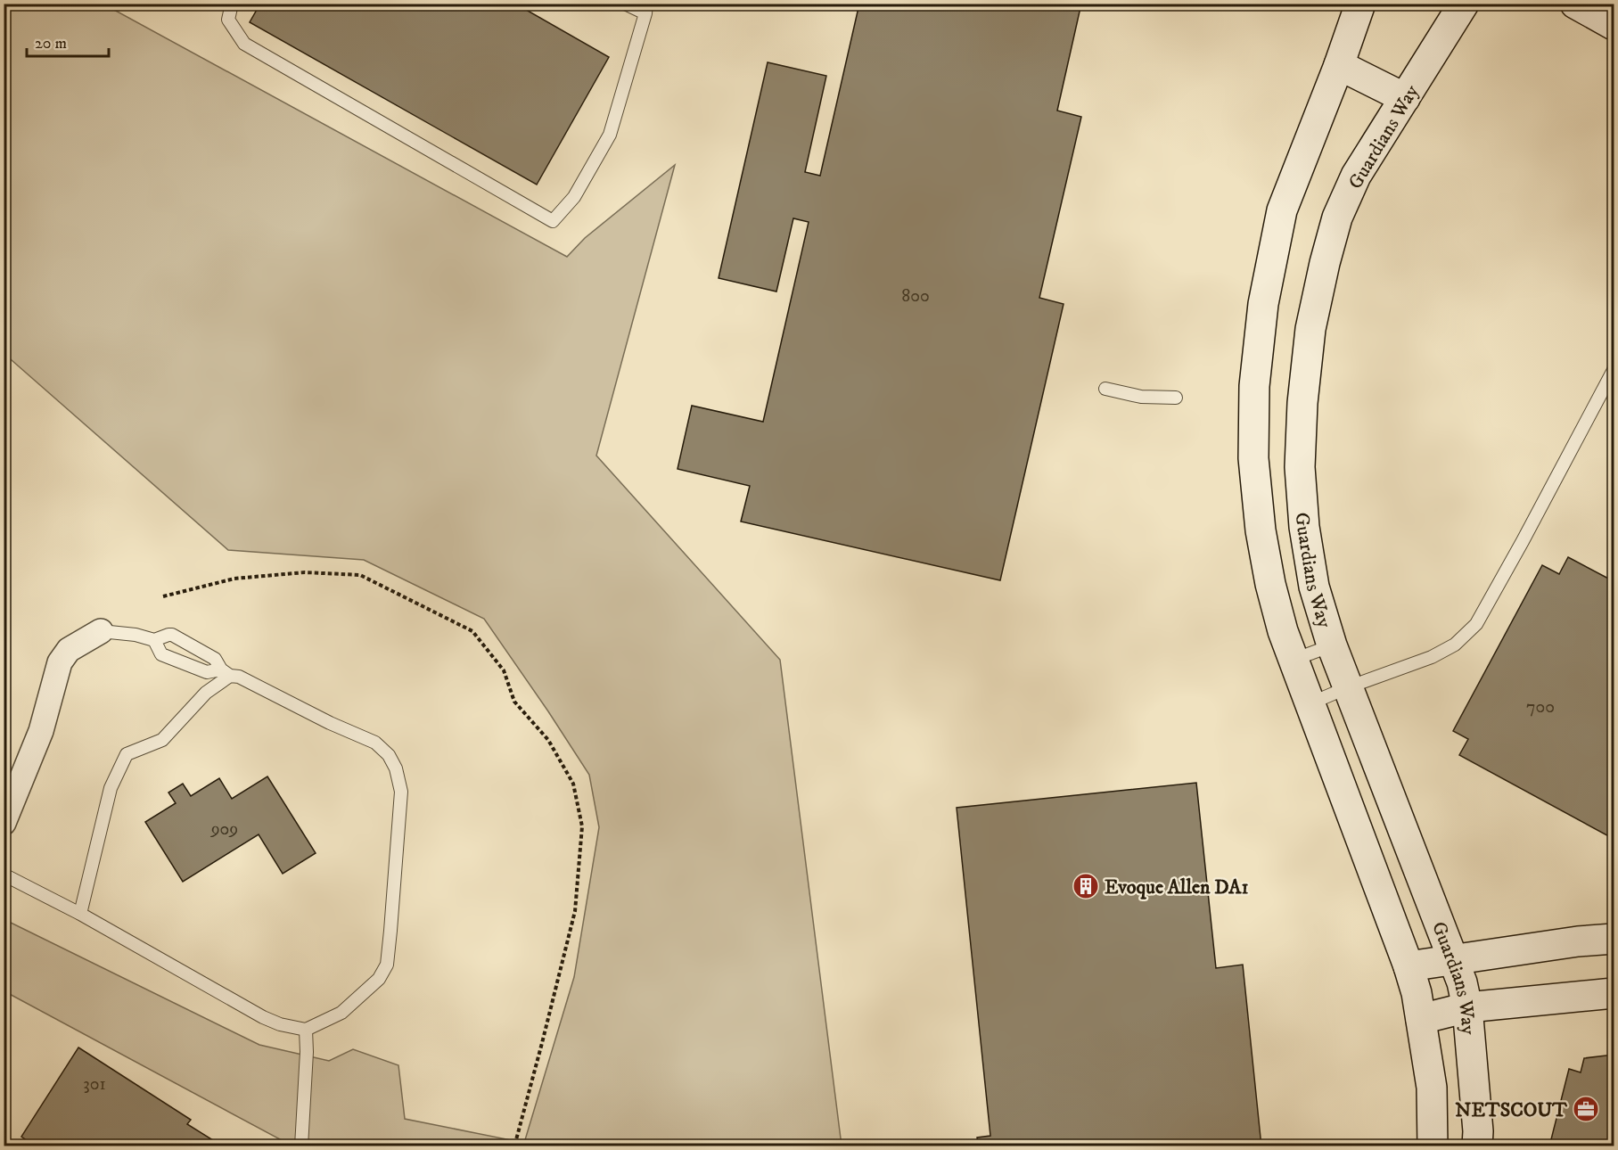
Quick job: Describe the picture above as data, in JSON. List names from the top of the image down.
{
  "streets": {
    "street": ["Guardians Way"]
  },
  "places": {
    "building": ["Evoque Allen DA1"],
    "office": ["NETSCOUT"]
  },
  "house_numbers": [
    "800",
    "700",
    "909",
    "301"
  ],
  "scale_bar": "20 m"
}
